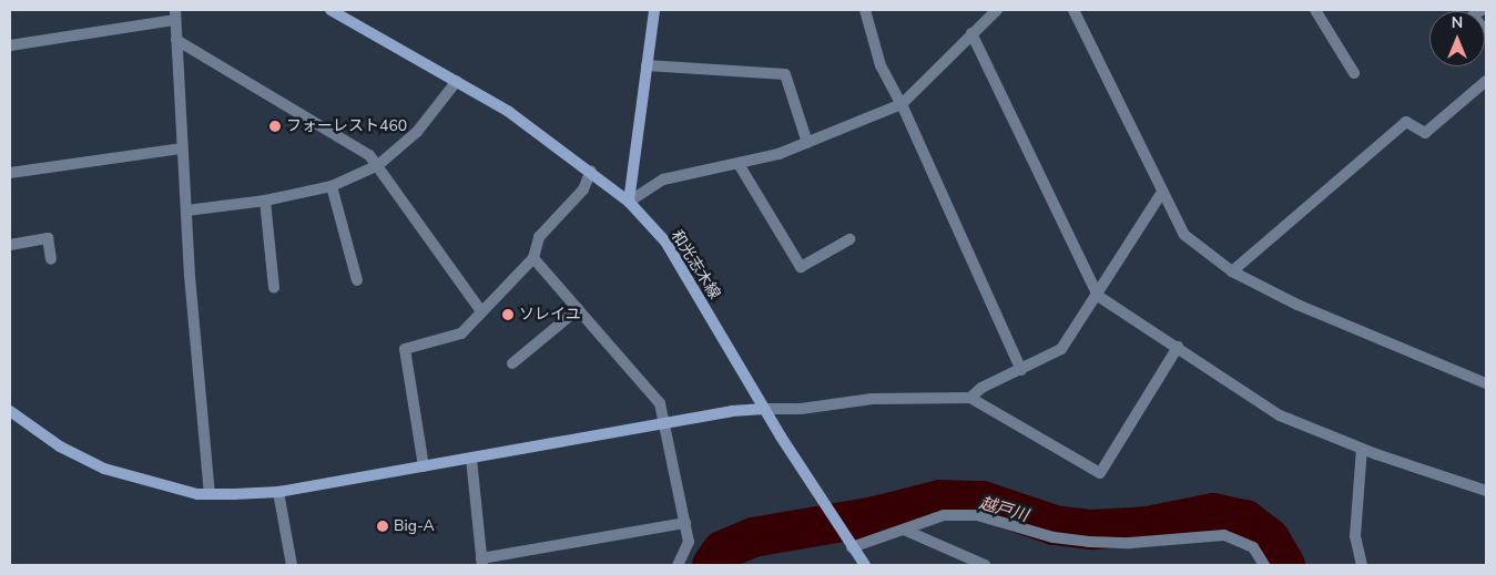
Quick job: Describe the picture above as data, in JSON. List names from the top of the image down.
{
  "streets": {
    "street": ["和光志木線"]
  },
  "water": ["越戸川"],
  "places": ["フォーレスト460", "ソレイユ", "Big-A"],
  "north": "top"
}
